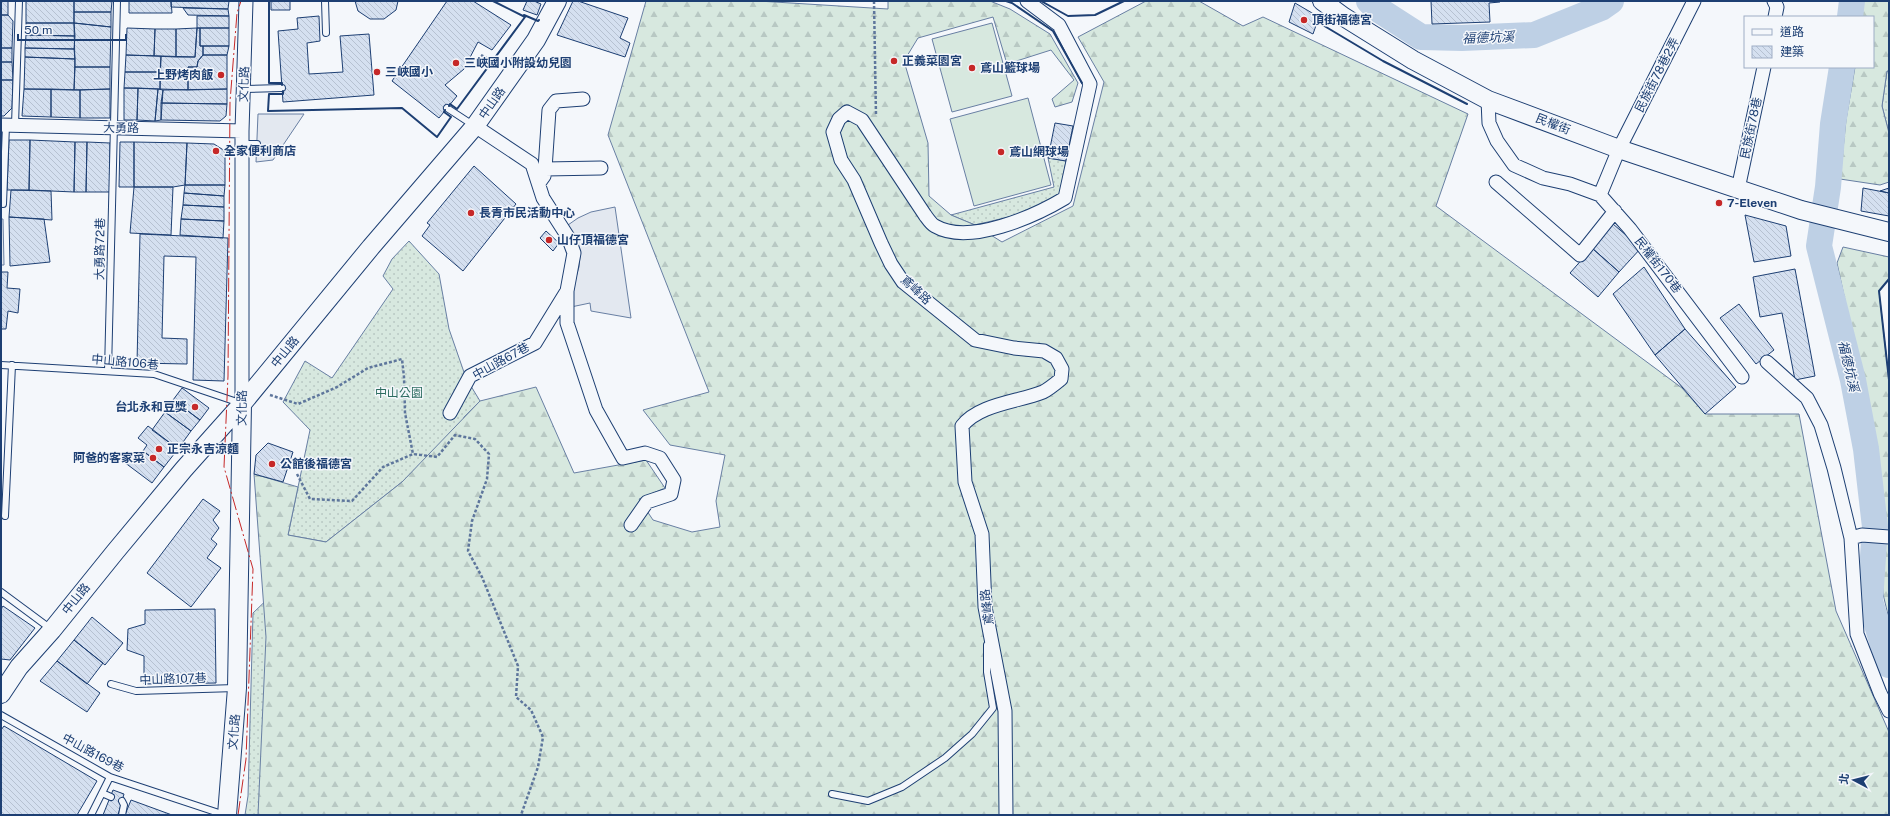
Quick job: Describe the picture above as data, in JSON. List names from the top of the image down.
{
  "streets": {
    "street": [
      "民族街78巷2弄",
      "文化路",
      "中山路",
      "民權街",
      "大勇路",
      "民族街78巷",
      "民權街170巷",
      "鳶峰路",
      "中山路67巷"
    ],
    "lane": [
      "大勇路72巷",
      "中山路106巷",
      "中山路107巷",
      "中山路169巷"
    ]
  },
  "crossings": [
    ["民族街78巷2弄", "民權街"],
    ["文化路", "中山路"],
    ["文化路", "大勇路"],
    ["文化路", "中山路106巷"],
    ["文化路", "中山路107巷"],
    ["文化路", "中山路169巷"],
    ["中山路", "中山路106巷"],
    ["民權街", "民族街78巷"],
    ["大勇路", "大勇路72巷"],
    ["大勇路72巷", "中山路106巷"]
  ],
  "water": ["福德坑溪"],
  "parks": ["中山公園"],
  "places": [
    "頂街福德宮",
    "正義菜園宮",
    "三峽國小附設幼兒園",
    "鳶山籃球場",
    "三峽國小",
    "上野烤肉飯",
    "全家便利商店",
    "鳶山網球場",
    "7-Eleven",
    "長青市民活動中心",
    "山仔頂福德宮",
    "台北永和豆獎",
    "正宗永吉涼麵",
    "阿爸的客家菜",
    "公館後福德宮"
  ],
  "legend": ["道路", "建築"],
  "scale_bar": "50 m",
  "north": "left"
}
